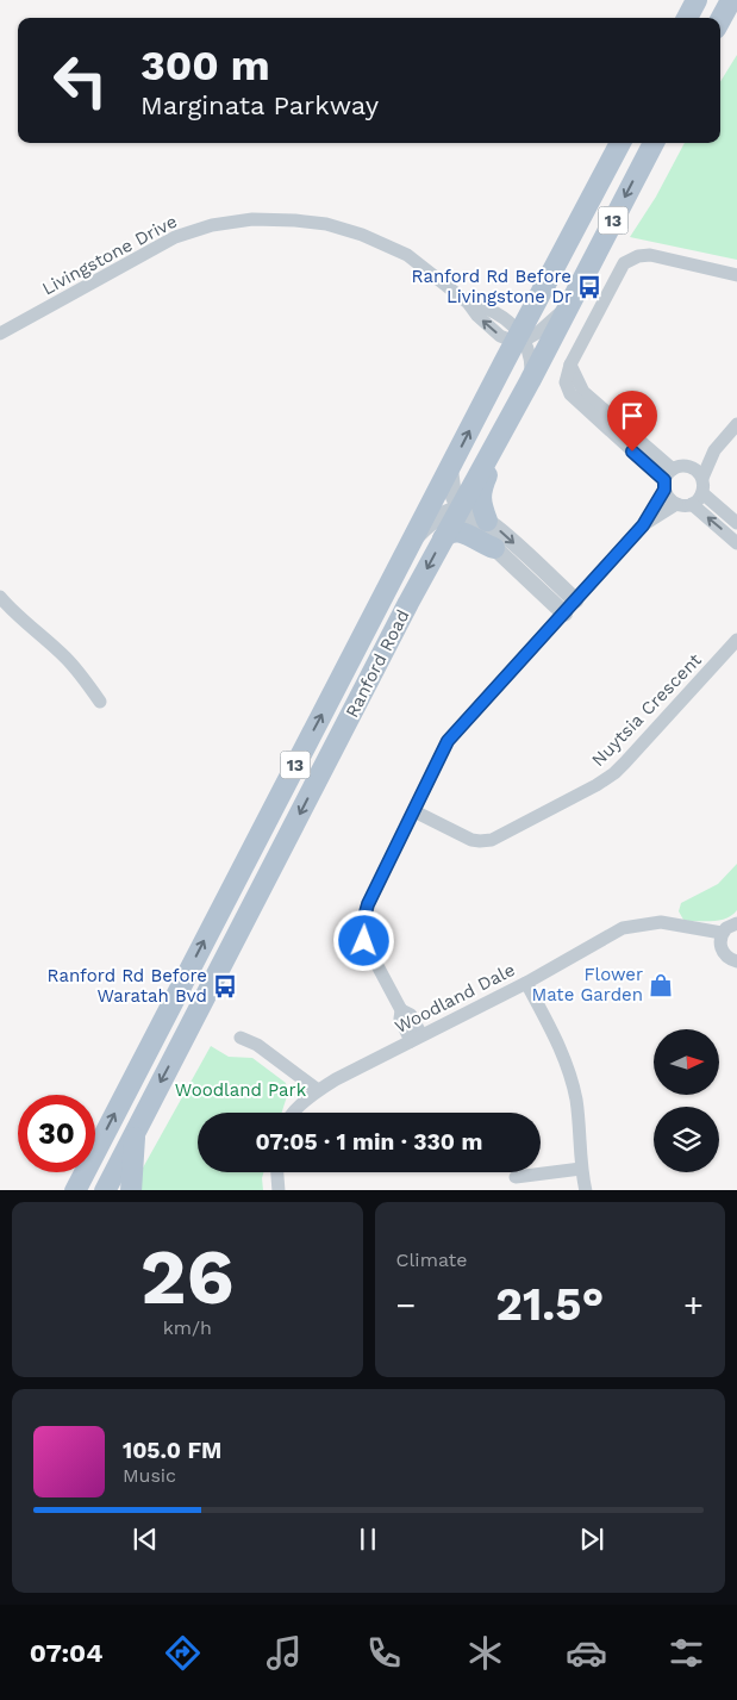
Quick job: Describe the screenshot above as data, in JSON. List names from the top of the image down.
{
  "streets": {
    "main road": ["13", "Ranford Road"],
    "street": ["Livingstone Drive", "Nuytsia Crescent", "Woodland Dale"]
  },
  "crossings": [
    ["Livingstone Drive", "Ranford Road"]
  ],
  "parks": ["Woodland Park"],
  "places": {
    "bus stop": ["Ranford Rd Before Livingstone Dr", "Ranford Rd Before Waratah Bvd"],
    "shop": ["Flower Mate Garden"]
  },
  "north": "right",
  "page": {
    "turn": ["300 m", "Marginata Parkway"],
    "limit": "30",
    "trip": "07:05 · 1 min · 330 m",
    "tile": [
      ["26", "km/h"],
      "Climate"
    ],
    "heat": ["−", "21.5°", "+"],
    "song": ["105.0 FM", "Music"],
    "tabs": "07:04"
  }
}
